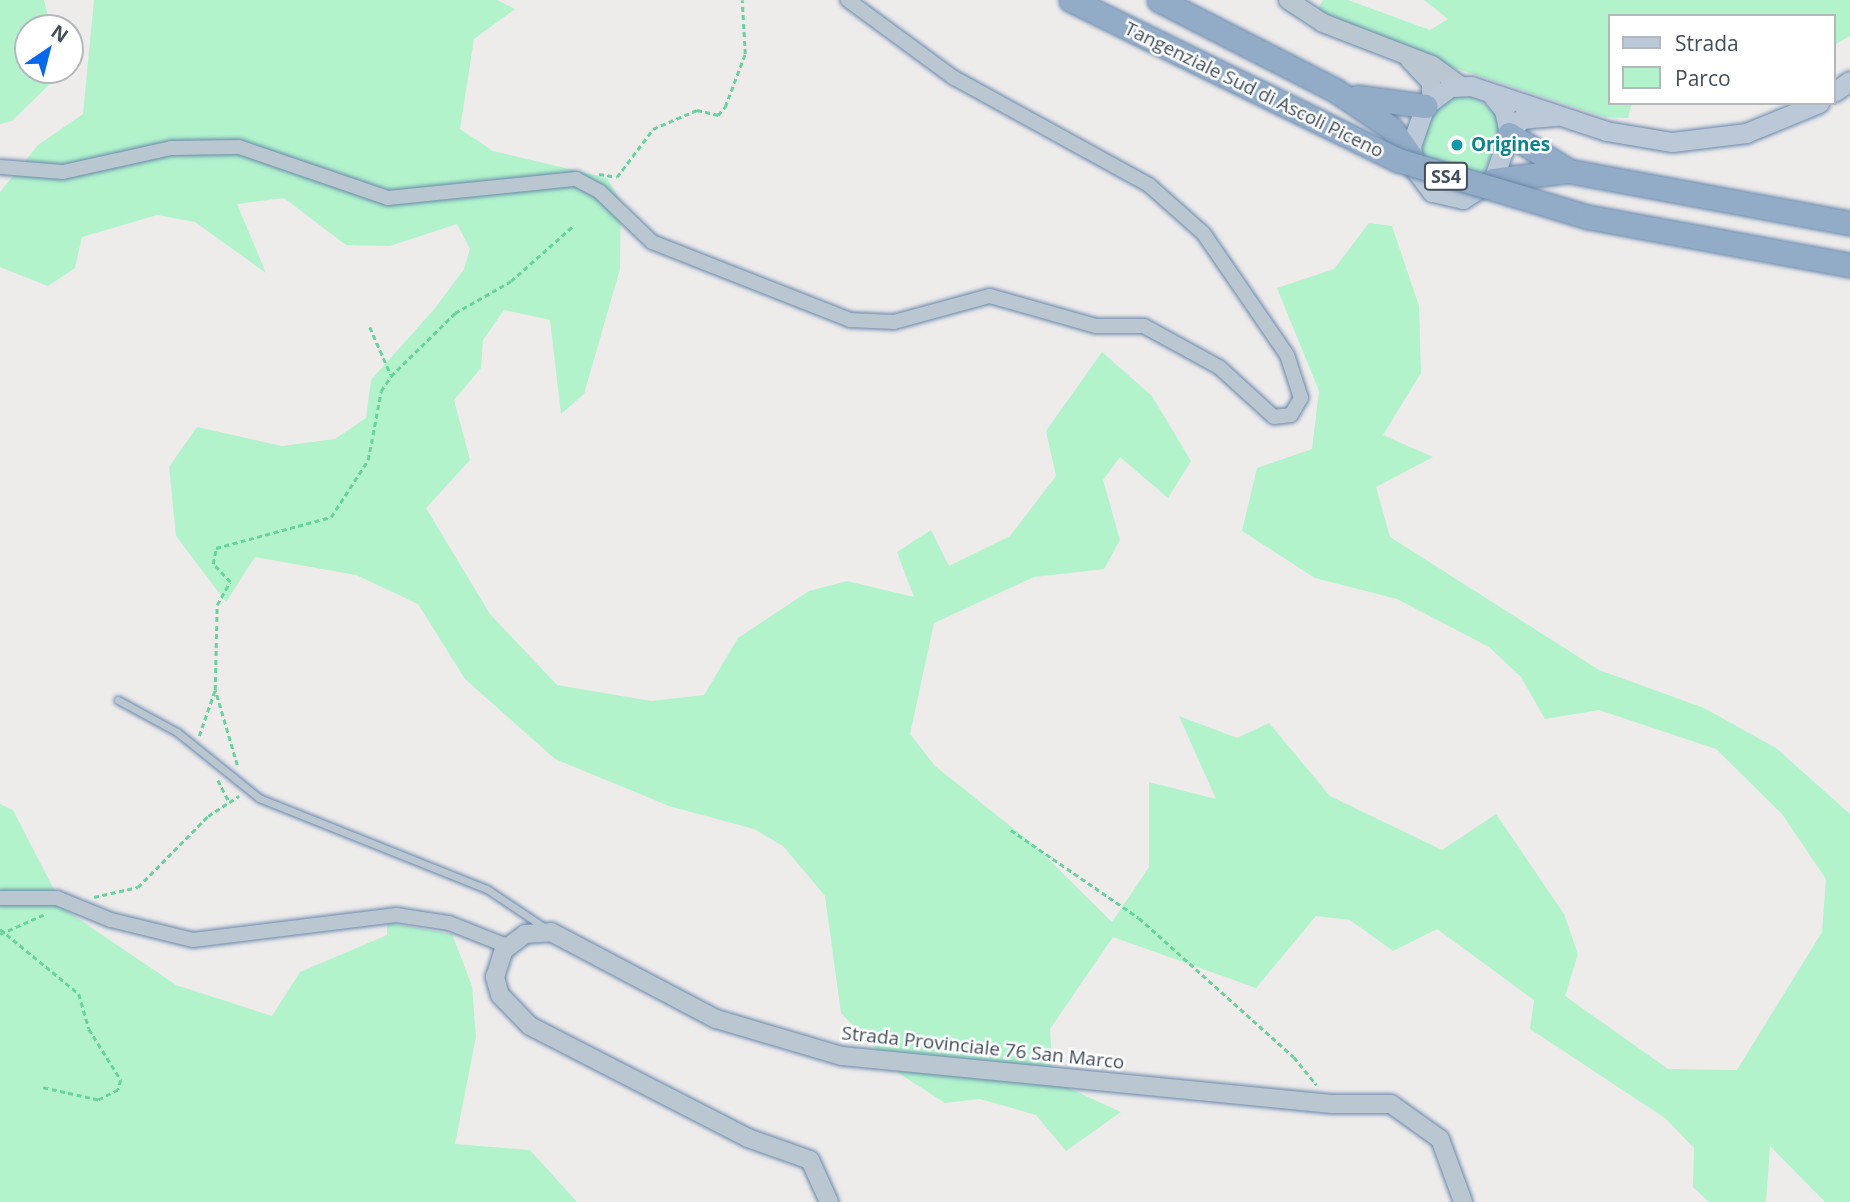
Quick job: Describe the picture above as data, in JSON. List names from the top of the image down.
{
  "streets": {
    "highway": ["Tangenziale Sud di Ascoli Piceno", "SS4"],
    "street": ["Strada Provinciale 76 San Marco"]
  },
  "places": ["Origines"],
  "legend": ["Strada", "Parco"],
  "north": "top right"
}
